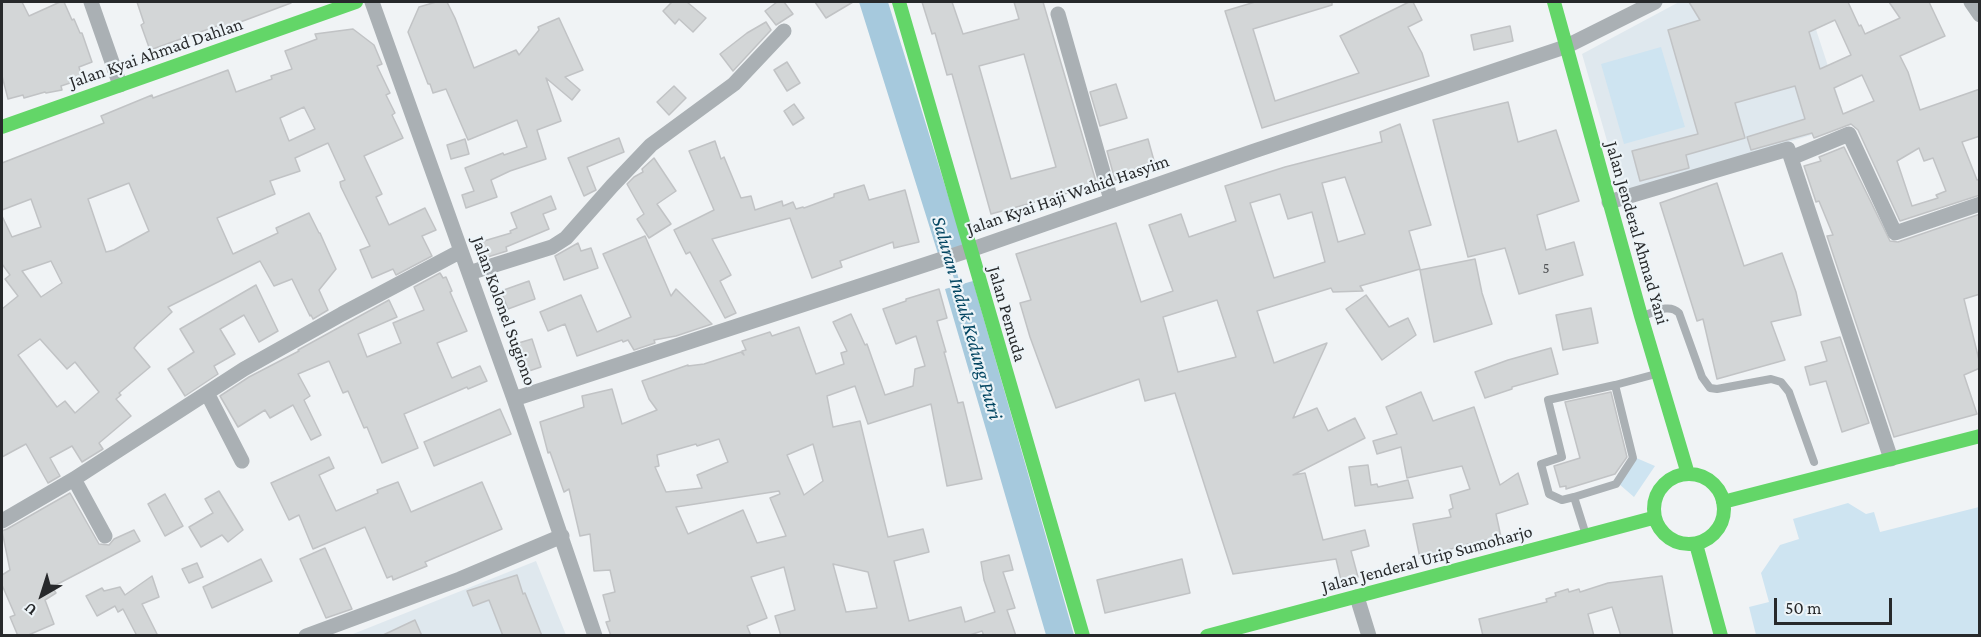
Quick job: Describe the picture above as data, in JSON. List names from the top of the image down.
{
  "streets": {
    "main road": [
      "Jalan Kyai Ahmad Dahlan",
      "Jalan Jenderal Ahmad Yani",
      "Jalan Pemuda",
      "Jalan Jenderal Urip Sumoharjo"
    ],
    "street": ["Jalan Kyai Haji Wahid Hasyim", "Jalan Kolonel Sugiono"]
  },
  "crossings": [
    ["Jalan Kyai Haji Wahid Hasyim", "Jalan Jenderal Ahmad Yani"],
    ["Jalan Kyai Haji Wahid Hasyim", "Jalan Kolonel Sugiono"],
    ["Jalan Kyai Haji Wahid Hasyim", "Jalan Pemuda"],
    ["Jalan Jenderal Ahmad Yani", "Jalan Jenderal Urip Sumoharjo"]
  ],
  "water": ["Saluran Induk Kedung Putri"],
  "house_numbers": ["5"],
  "scale_bar": "50 m",
  "north": "bottom left"
}
